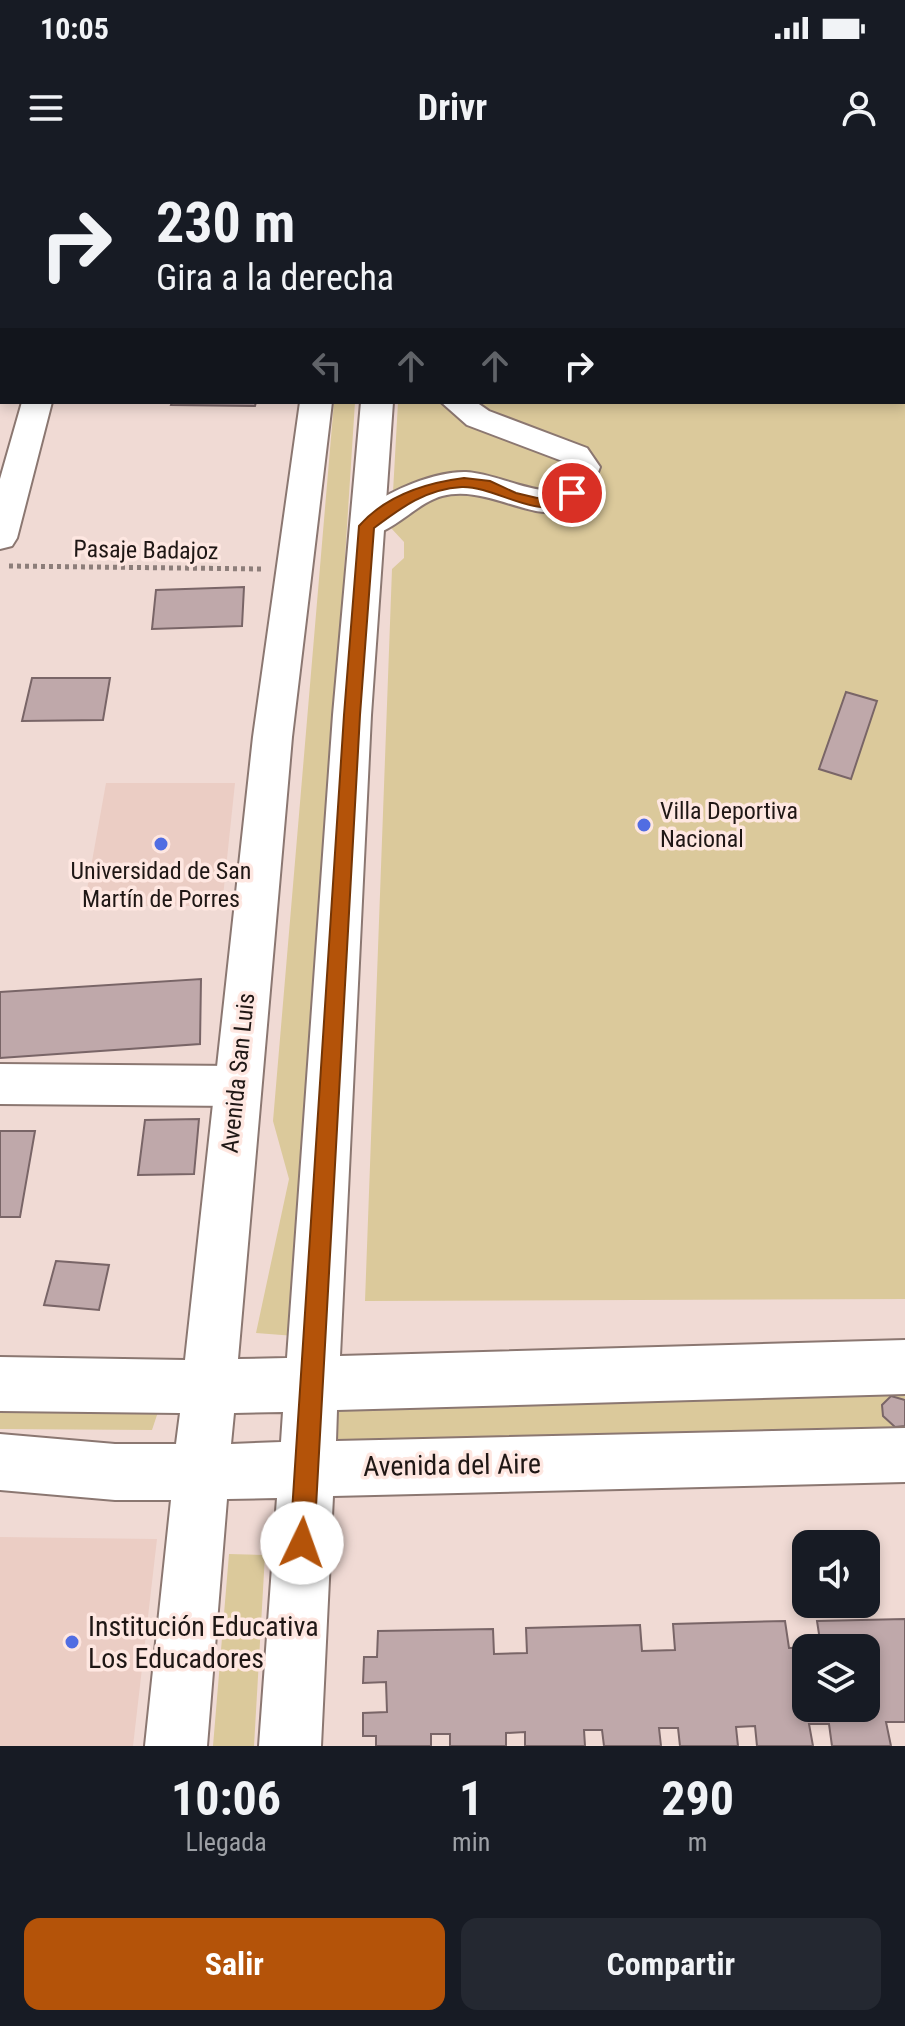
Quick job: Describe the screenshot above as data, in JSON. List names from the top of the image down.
{
  "streets": {
    "main road": ["Avenida San Luis", "Avenida del Aire"],
    "path": ["Pasaje Badajoz"]
  },
  "crossings": [
    ["Pasaje Badajoz", "Avenida San Luis"],
    ["Avenida San Luis", "Avenida del Aire"]
  ],
  "places": ["Villa Deportiva Nacional", "Universidad de San Martín de Porres", "Institución Educativa Los Educadores"],
  "page": {
    "status": "10:05",
    "header": "Drivr",
    "turn": ["230 m", "Gira a la derecha"],
    "eta": [
      "10:06",
      "Llegada",
      "1",
      "min",
      "290",
      "m"
    ],
    "buttons": ["Salir", "Compartir"]
  }
}
